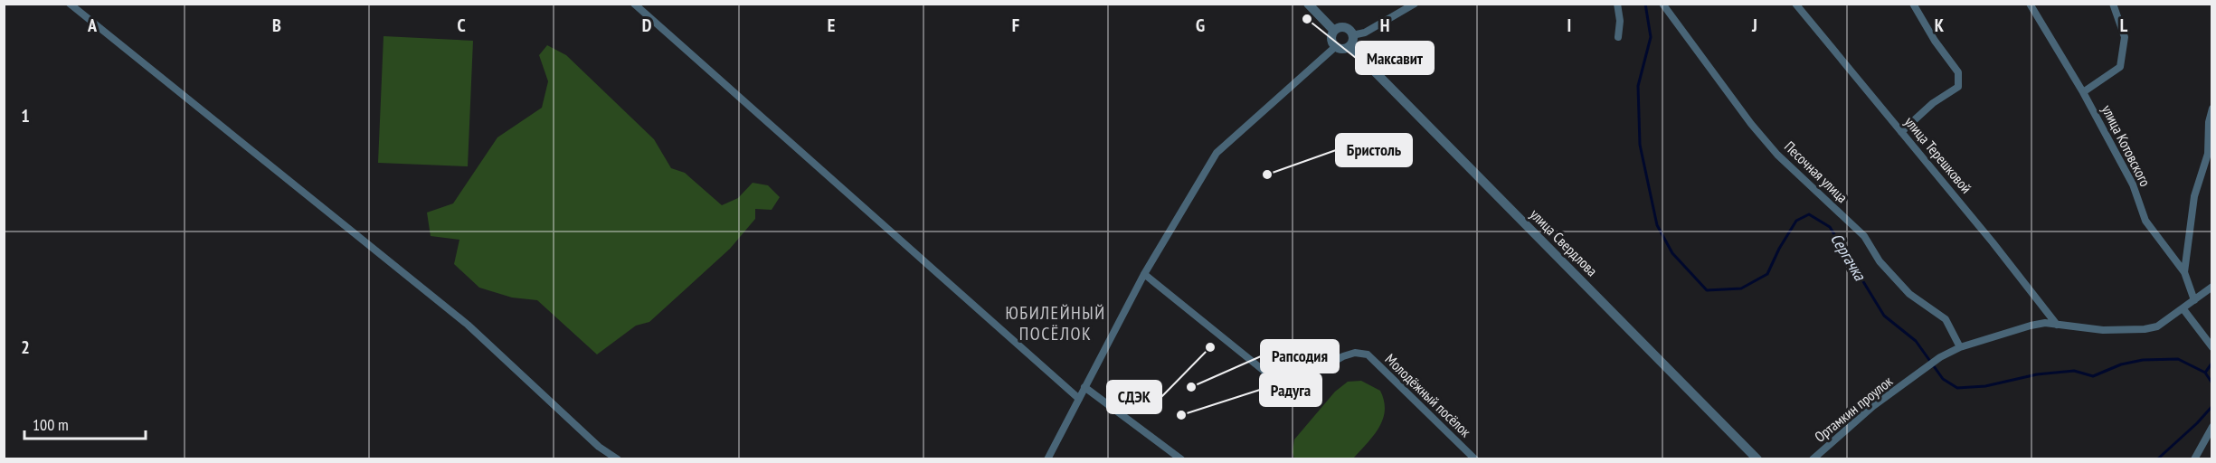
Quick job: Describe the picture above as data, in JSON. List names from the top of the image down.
{
  "streets": {
    "street": [
      "улица Котовского",
      "улица Терешковой",
      "Песочная улица",
      "улица Свердлова",
      "Молодёжный посёлок",
      "Ортамкин проулок"
    ]
  },
  "crossings": [
    ["улица Котовского", "Ортамкин проулок"],
    ["улица Терешковой", "Ортамкин проулок"],
    ["Песочная улица", "Ортамкин проулок"]
  ],
  "districts": ["ЮБИЛЕЙНЫЙ ПОСЁЛОК"],
  "water": ["Сергачка"],
  "places": [
    "Максавит",
    "Бристоль",
    "СДЭК",
    "Рапсодия",
    "Радуга"
  ],
  "scale_bar": "100 m",
  "grid": {
    "columns": [
      "A",
      "B",
      "C",
      "D",
      "E",
      "F",
      "G",
      "H",
      "I",
      "J",
      "K",
      "L"
    ],
    "rows": ["1", "2"]
  }
}
